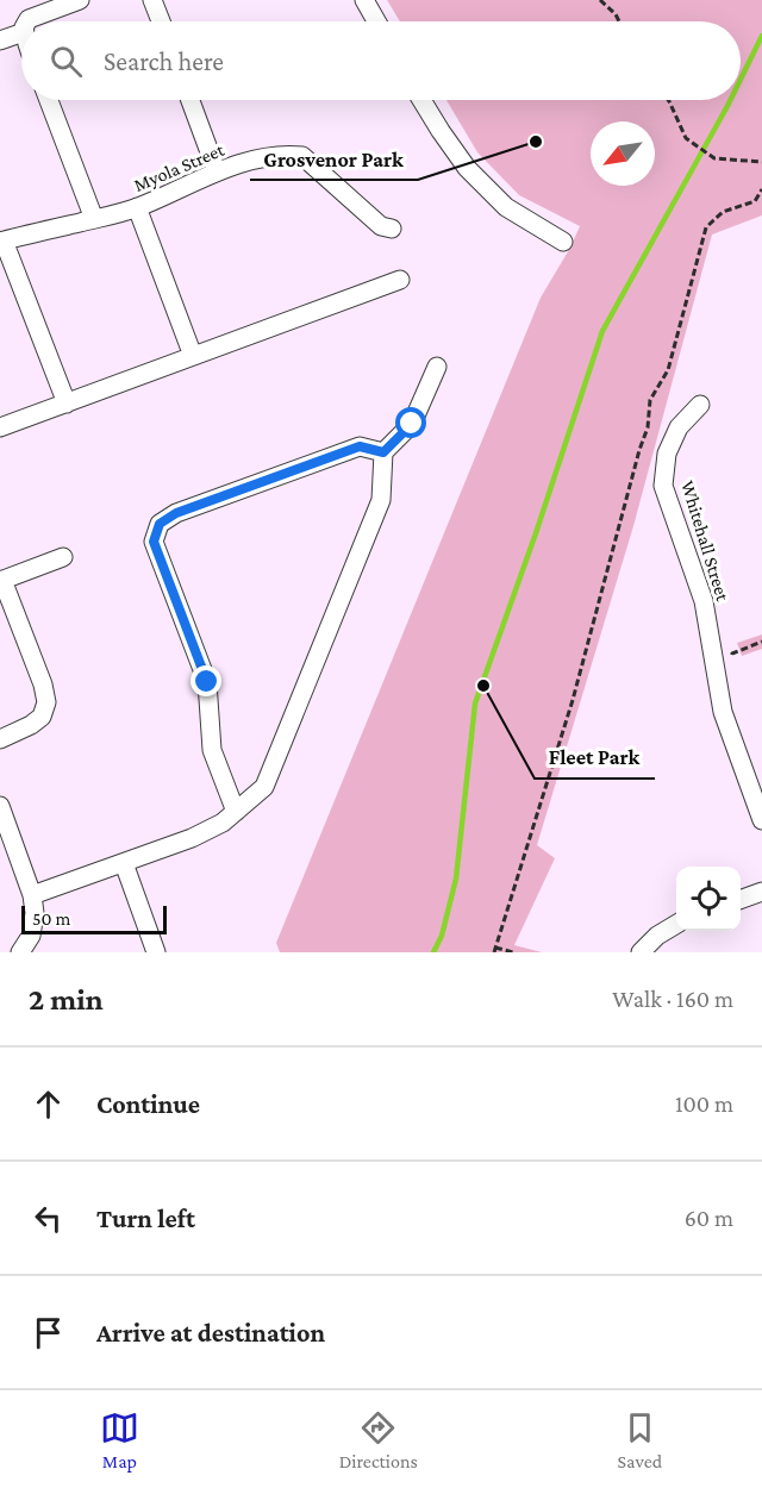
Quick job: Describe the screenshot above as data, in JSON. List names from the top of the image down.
{
  "streets": {
    "street": ["Myola Street", "Whitehall Street"]
  },
  "places": ["Grosvenor Park", "Fleet Park"],
  "scale_bar": "50 m",
  "north": "bottom left",
  "page": {
    "search": "Search here",
    "scale": "50 m",
    "heading": ["2 min", "Walk · 160 m"],
    "list": [
      ["Continue", "100 m"],
      ["Turn left", "60 m"],
      "Arrive at destination"
    ],
    "nav": ["Map", "Directions", "Saved"]
  }
}
